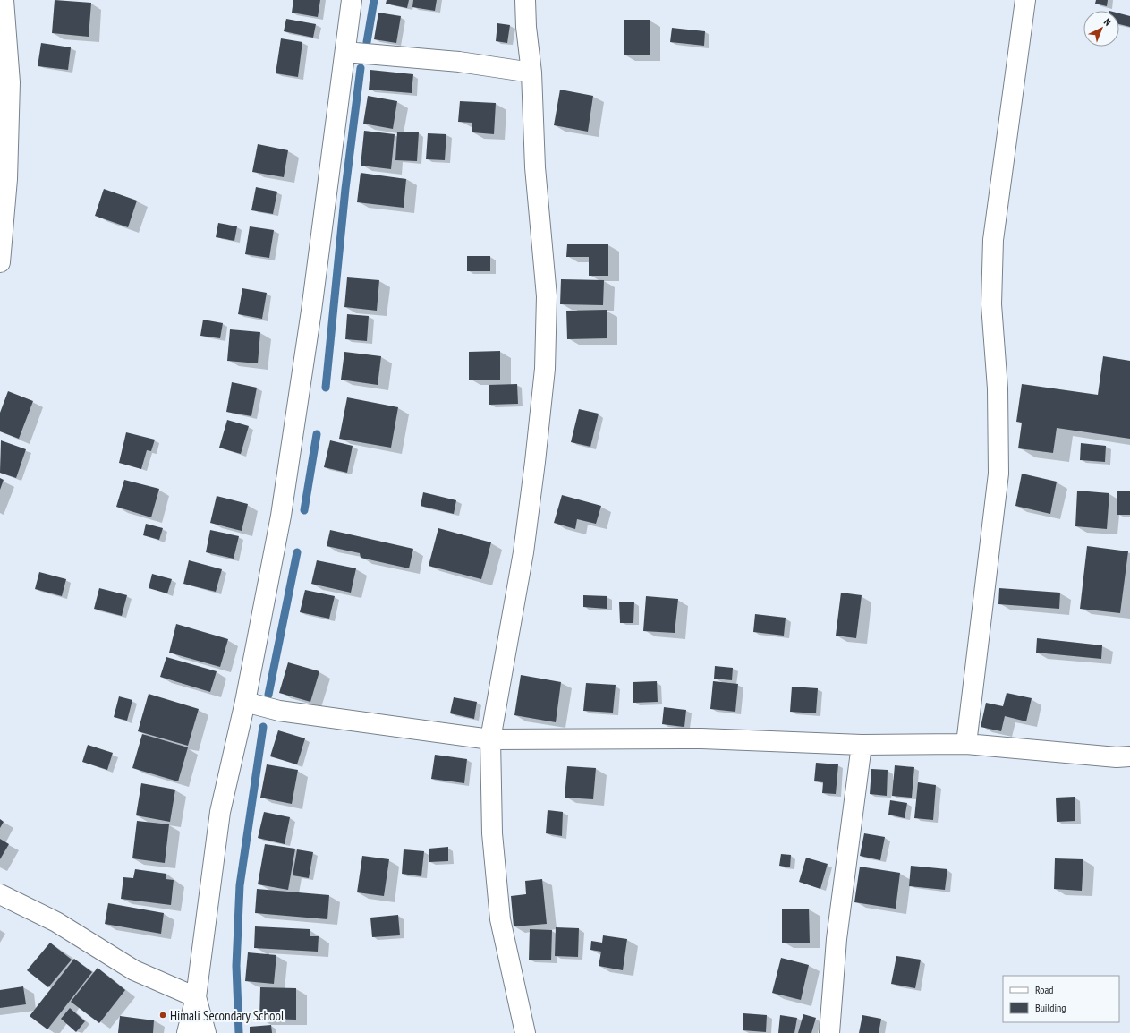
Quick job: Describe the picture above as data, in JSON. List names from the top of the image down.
{
  "places": ["Himali Secondary School"],
  "legend": ["Road", "Building"],
  "north": "top right"
}
